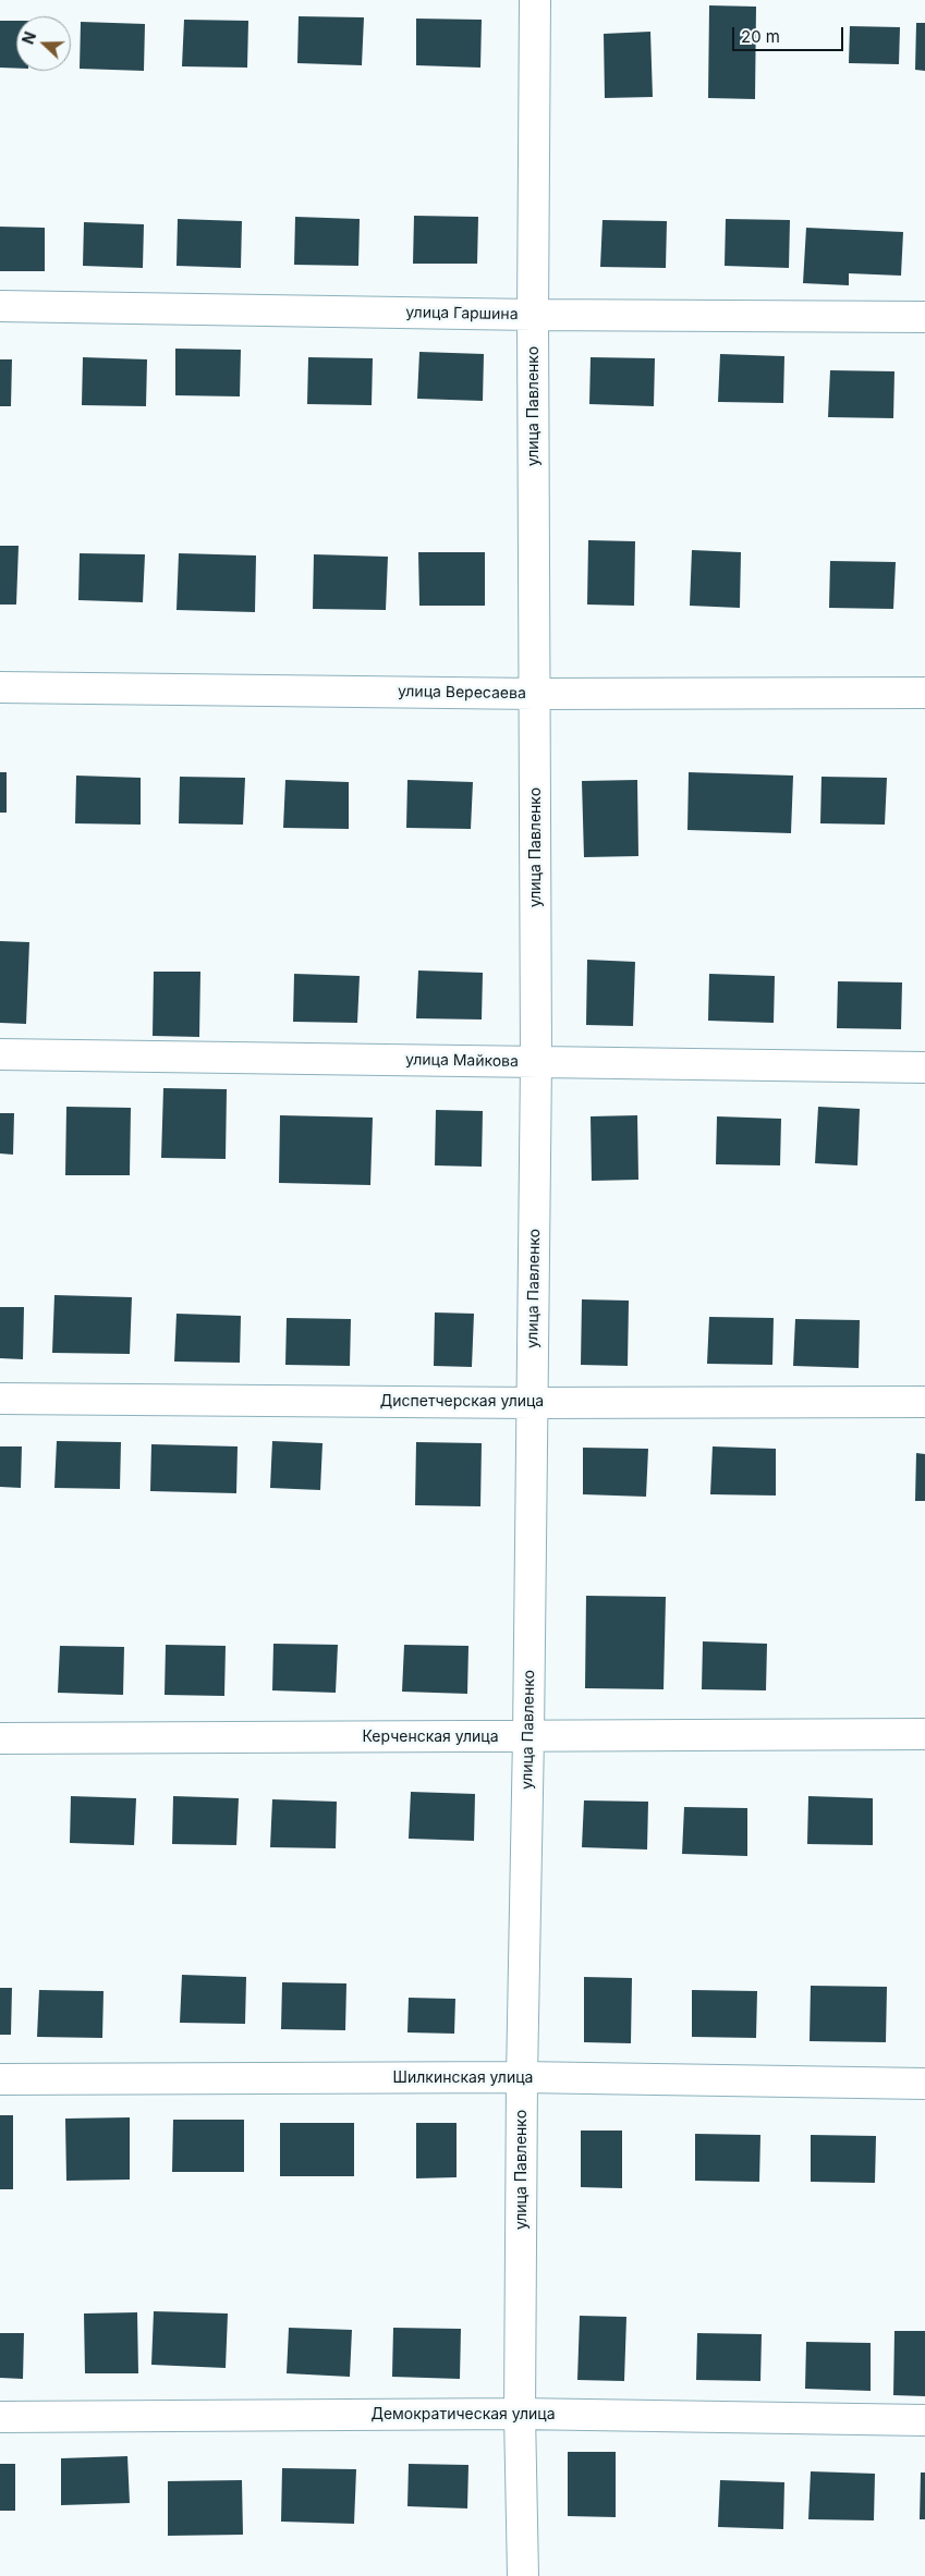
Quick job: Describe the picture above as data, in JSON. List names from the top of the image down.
{
  "streets": {
    "street": [
      "улица Гаршина",
      "улица Павленко",
      "улица Вересаева",
      "улица Майкова",
      "Диспетчерская улица",
      "Керченская улица",
      "Шилкинская улица",
      "Демократическая улица"
    ]
  },
  "crossings": [
    ["улица Гаршина", "улица Павленко"],
    ["улица Павленко", "улица Вересаева"],
    ["улица Павленко", "улица Майкова"],
    ["улица Павленко", "Диспетчерская улица"],
    ["улица Павленко", "Керченская улица"],
    ["улица Павленко", "Шилкинская улица"],
    ["улица Павленко", "Демократическая улица"]
  ],
  "scale_bar": "20 m",
  "north": "left"
}
